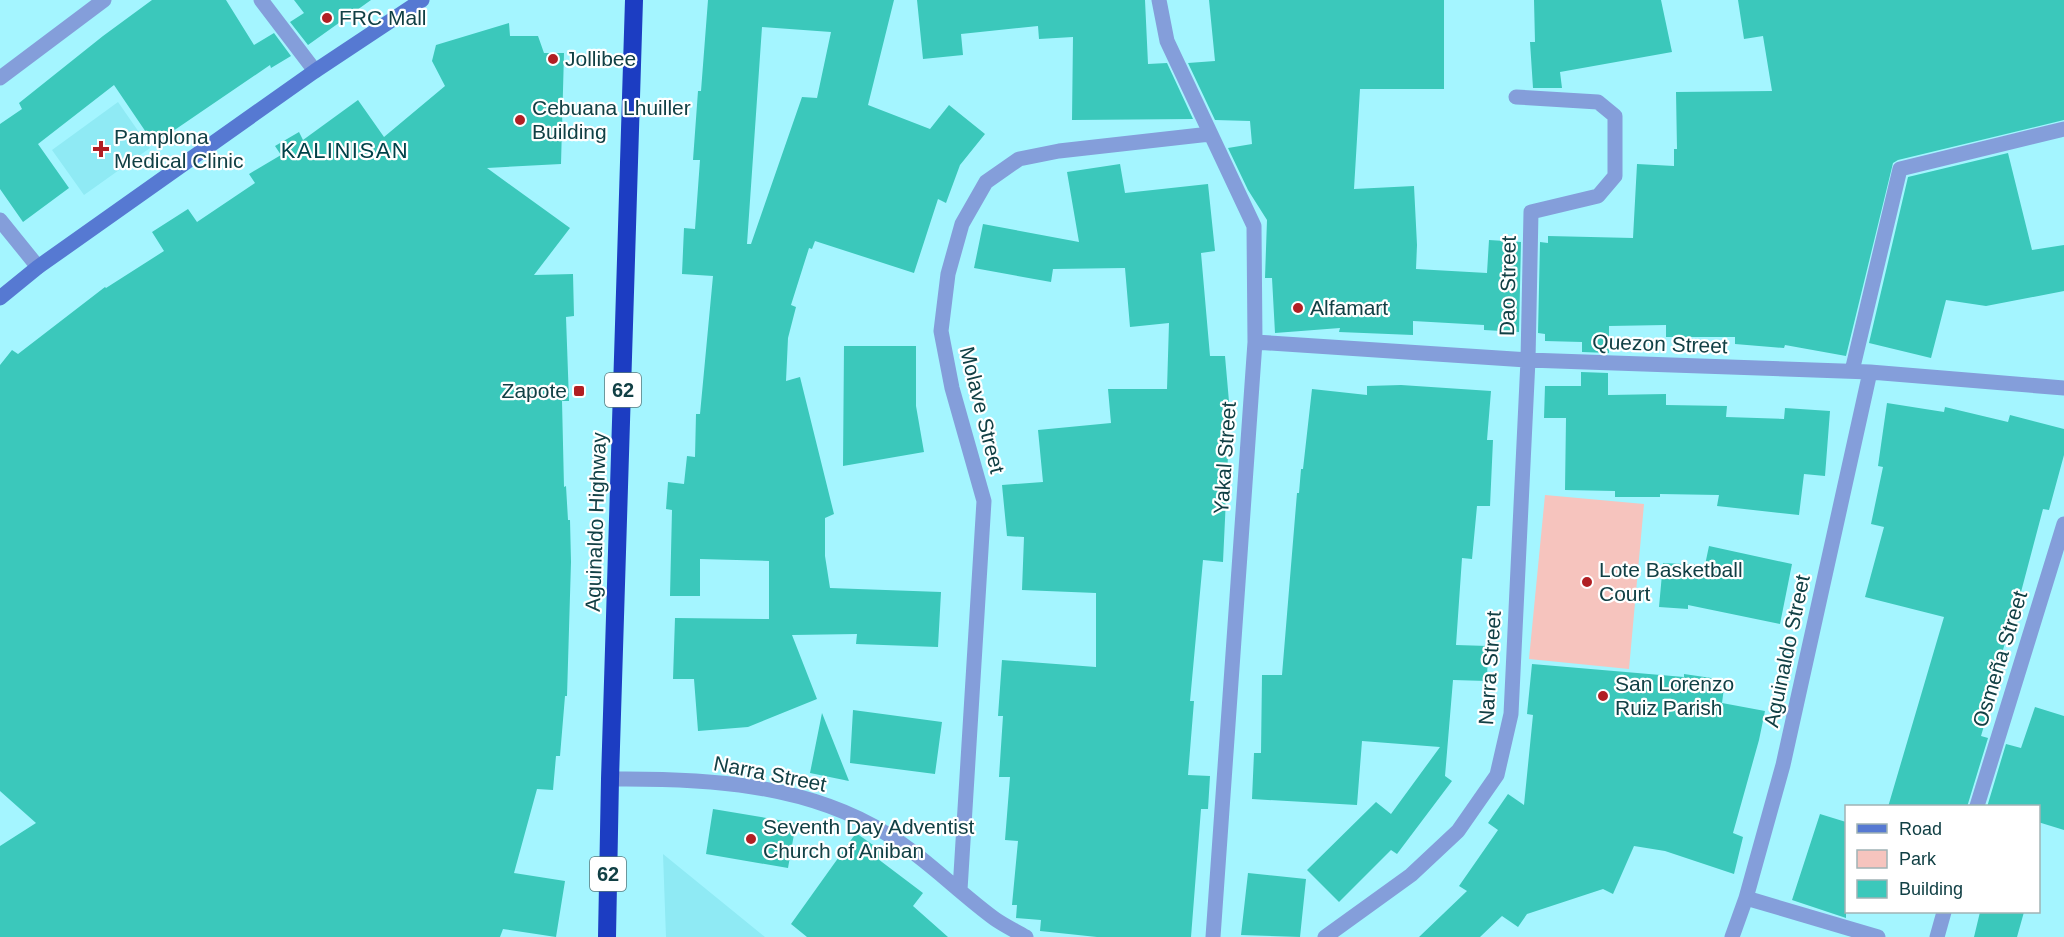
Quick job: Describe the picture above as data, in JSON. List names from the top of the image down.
{
  "streets": {
    "highway": ["62", "Aguinaldo Highway"],
    "street": [
      "Dao Street",
      "Quezon Street",
      "Molave Street",
      "Yakal Street",
      "Aguinaldo Street",
      "Osmeña Street",
      "Narra Street"
    ]
  },
  "crossings": [
    ["Dao Street", "Quezon Street"],
    ["Dao Street", "Narra Street"],
    ["Quezon Street", "Yakal Street"],
    ["Quezon Street", "Aguinaldo Street"],
    ["Quezon Street", "Narra Street"],
    ["Molave Street", "Yakal Street"],
    ["Molave Street", "Narra Street"],
    ["Aguinaldo Highway", "Narra Street"]
  ],
  "districts": ["KALINISAN"],
  "places": {
    "other": [
      "FRC Mall",
      "Jollibee",
      "Cebuana Lhuiller Building",
      "Alfamart",
      "Lote Basketball Court",
      "San Lorenzo Ruiz Parish",
      "Seventh Day Adventist Church of Aniban"
    ],
    "health": ["Pamplona Medical Clinic"],
    "transit": ["Zapote"]
  },
  "legend": ["Road", "Park", "Building"]
}
